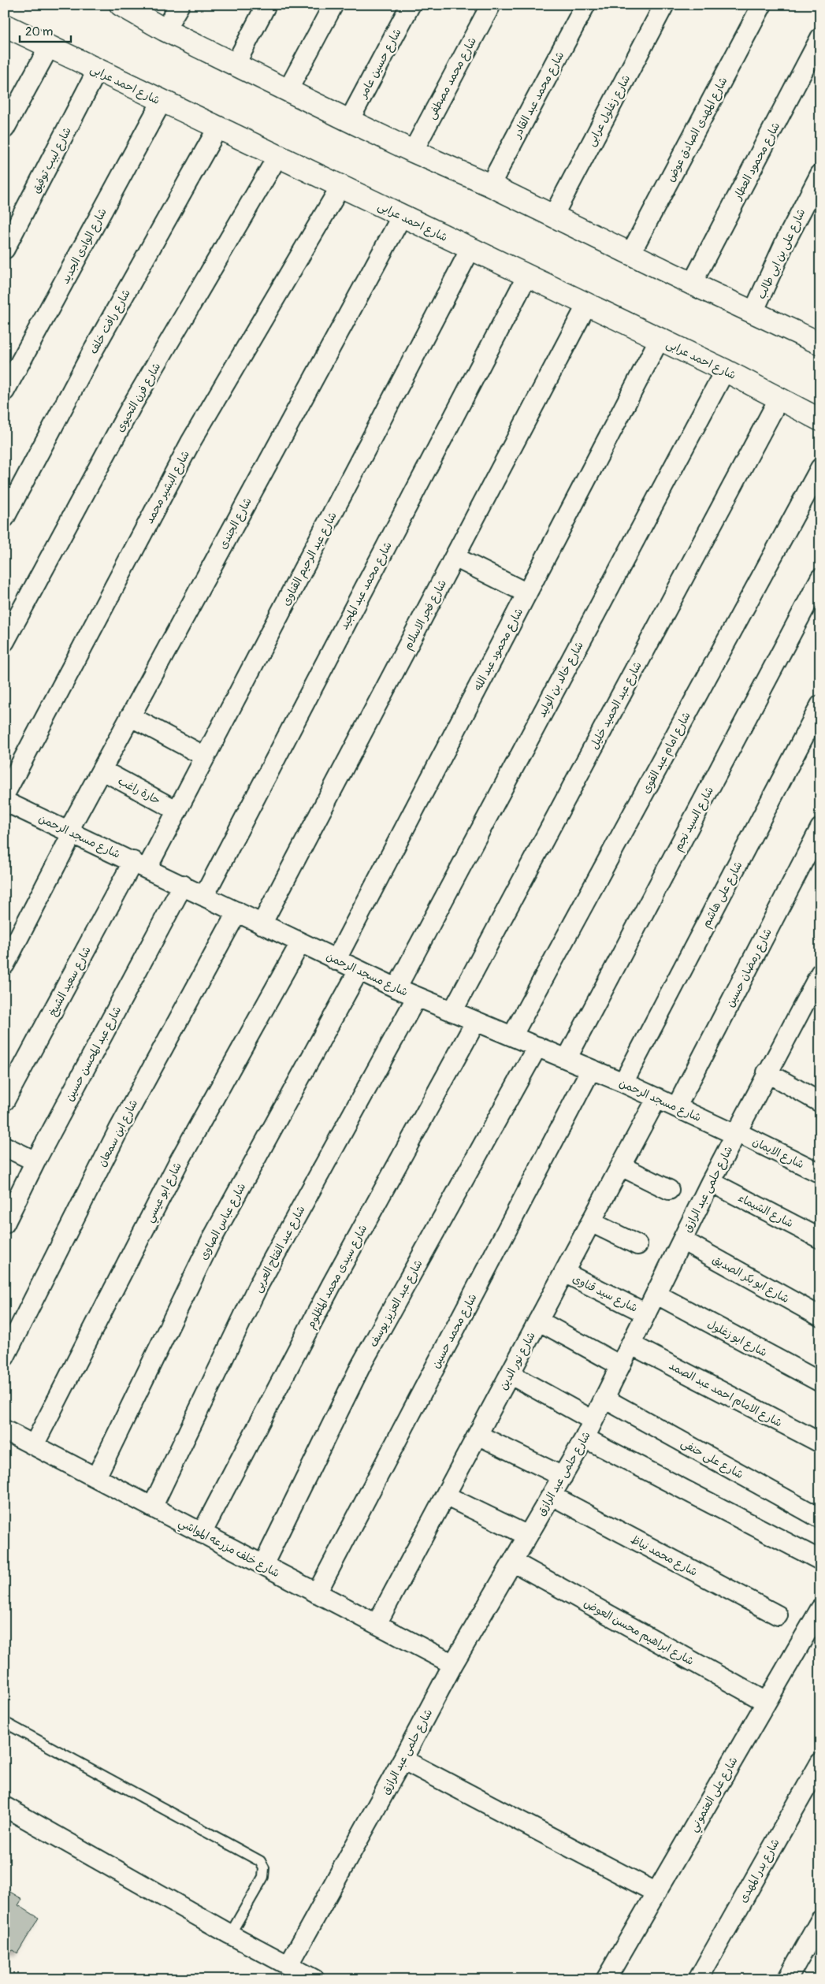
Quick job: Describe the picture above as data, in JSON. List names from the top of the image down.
{
  "streets": {
    "street": [
      "شارع حسين عامر",
      "شارع محمد مصطفى",
      "شارع احمد عرابى",
      "شارع محمد عبد القادر",
      "شارع زغلول عرابى",
      "شارع المهدى الصادق عوض",
      "شارع لبيب توفيق",
      "شارع محمود العطار",
      "شارع الوادى الجديد",
      "شارع على بن ابى طالب",
      "شارع رافت خلف",
      "شارع فرن التحيوى",
      "شارع البشير محمد",
      "شارع الجندى",
      "شارع عبد الرحيم القناوى",
      "شارع محمد عبد المجيد",
      "شارع فجر الاسلام",
      "شارع محمود عبد الله",
      "شارع خالد بن الوليد",
      "شارع عبد الحميد خليل",
      "شارع امام عبد القوى",
      "حارة راغب",
      "شارع السيد نجم",
      "شارع مسجد الرحمن",
      "شارع على هاشم",
      "شارع رمضان حسين",
      "شارع سعيد الشيخ",
      "شارع عبد المحسن حسين",
      "شارع ابن سمعان",
      "شارع الايمان",
      "شارع حلمى عبد الرازق",
      "شارع ابو عيسي",
      "شارع الشيماء",
      "شارع عباس الصاوى",
      "شارع عبد الفتاح العربى",
      "شارع سيدى محمد المظلوم",
      "شارع ابو بكر الصديق",
      "شارع سيد قناوى",
      "شارع عبد العزيز يوسف",
      "شارع محمد حسين",
      "شارع ابو زغلول",
      "شارع نور الدين",
      "شارع الامام احمد عبد الصمد",
      "شارع على حنفى",
      "شارع خلف مزرعه المواشي",
      "شارع محمد نياظ",
      "شارع ابراهيم محسن العوض",
      "شارع على العتموني",
      "شارع بدر المهدى"
    ]
  },
  "crossings": [
    ["شارع احمد عرابى", "شارع لبيب توفيق"],
    ["شارع احمد عرابى", "شارع الوادى الجديد"],
    ["شارع احمد عرابى", "شارع رافت خلف"],
    ["شارع احمد عرابى", "شارع فرن التحيوى"],
    ["شارع احمد عرابى", "شارع البشير محمد"],
    ["شارع احمد عرابى", "شارع الجندى"],
    ["شارع احمد عرابى", "شارع عبد الرحيم القناوى"],
    ["شارع احمد عرابى", "شارع محمد عبد المجيد"],
    ["شارع احمد عرابى", "شارع فجر الاسلام"],
    ["شارع احمد عرابى", "شارع محمود عبد الله"],
    ["شارع احمد عرابى", "شارع خالد بن الوليد"],
    ["شارع احمد عرابى", "شارع عبد الحميد خليل"],
    ["شارع البشير محمد", "شارع مسجد الرحمن"],
    ["شارع الجندى", "حارة راغب"],
    ["شارع الجندى", "شارع مسجد الرحمن"],
    ["شارع عبد الرحيم القناوى", "حارة راغب"],
    ["شارع عبد الرحيم القناوى", "شارع مسجد الرحمن"],
    ["شارع عبد الرحيم القناوى", "شارع سعيد الشيخ"],
    ["شارع محمد عبد المجيد", "شارع مسجد الرحمن"],
    ["شارع فجر الاسلام", "شارع مسجد الرحمن"],
    ["شارع محمود عبد الله", "شارع مسجد الرحمن"],
    ["شارع خالد بن الوليد", "شارع مسجد الرحمن"],
    ["شارع عبد الحميد خليل", "شارع مسجد الرحمن"],
    ["شارع امام عبد القوى", "شارع مسجد الرحمن"],
    ["شارع السيد نجم", "شارع مسجد الرحمن"],
    ["شارع مسجد الرحمن", "شارع على هاشم"],
    ["شارع مسجد الرحمن", "شارع رمضان حسين"],
    ["شارع مسجد الرحمن", "شارع سعيد الشيخ"],
    ["شارع مسجد الرحمن", "شارع عبد المحسن حسين"],
    ["شارع مسجد الرحمن", "شارع ابن سمعان"],
    ["شارع مسجد الرحمن", "شارع الايمان"],
    ["شارع مسجد الرحمن", "شارع حلمى عبد الرازق"],
    ["شارع مسجد الرحمن", "شارع ابو عيسي"],
    ["شارع مسجد الرحمن", "شارع عباس الصاوى"],
    ["شارع مسجد الرحمن", "شارع عبد الفتاح العربى"],
    ["شارع مسجد الرحمن", "شارع سيدى محمد المظلوم"],
    ["شارع مسجد الرحمن", "شارع عبد العزيز يوسف"],
    ["شارع مسجد الرحمن", "شارع محمد حسين"],
    ["شارع مسجد الرحمن", "شارع نور الدين"],
    ["شارع الايمان", "شارع حلمى عبد الرازق"],
    ["شارع حلمى عبد الرازق", "شارع الشيماء"],
    ["شارع حلمى عبد الرازق", "شارع ابو بكر الصديق"],
    ["شارع حلمى عبد الرازق", "شارع سيد قناوى"],
    ["شارع حلمى عبد الرازق", "شارع ابو زغلول"],
    ["شارع حلمى عبد الرازق", "شارع الامام احمد عبد الصمد"],
    ["شارع حلمى عبد الرازق", "شارع على حنفى"],
    ["شارع حلمى عبد الرازق", "شارع خلف مزرعه المواشي"],
    ["شارع حلمى عبد الرازق", "شارع محمد نياظ"],
    ["شارع حلمى عبد الرازق", "شارع ابراهيم محسن العوض"],
    ["شارع ابو عيسي", "شارع خلف مزرعه المواشي"],
    ["شارع عباس الصاوى", "شارع خلف مزرعه المواشي"],
    ["شارع عبد الفتاح العربى", "شارع خلف مزرعه المواشي"],
    ["شارع سيدى محمد المظلوم", "شارع خلف مزرعه المواشي"],
    ["شارع سيد قناوى", "شارع نور الدين"],
    ["شارع عبد العزيز يوسف", "شارع خلف مزرعه المواشي"],
    ["شارع محمد حسين", "شارع خلف مزرعه المواشي"],
    ["شارع نور الدين", "شارع خلف مزرعه المواشي"],
    ["شارع ابراهيم محسن العوض", "شارع على العتموني"]
  ],
  "scale_bar": "20 m"
}
